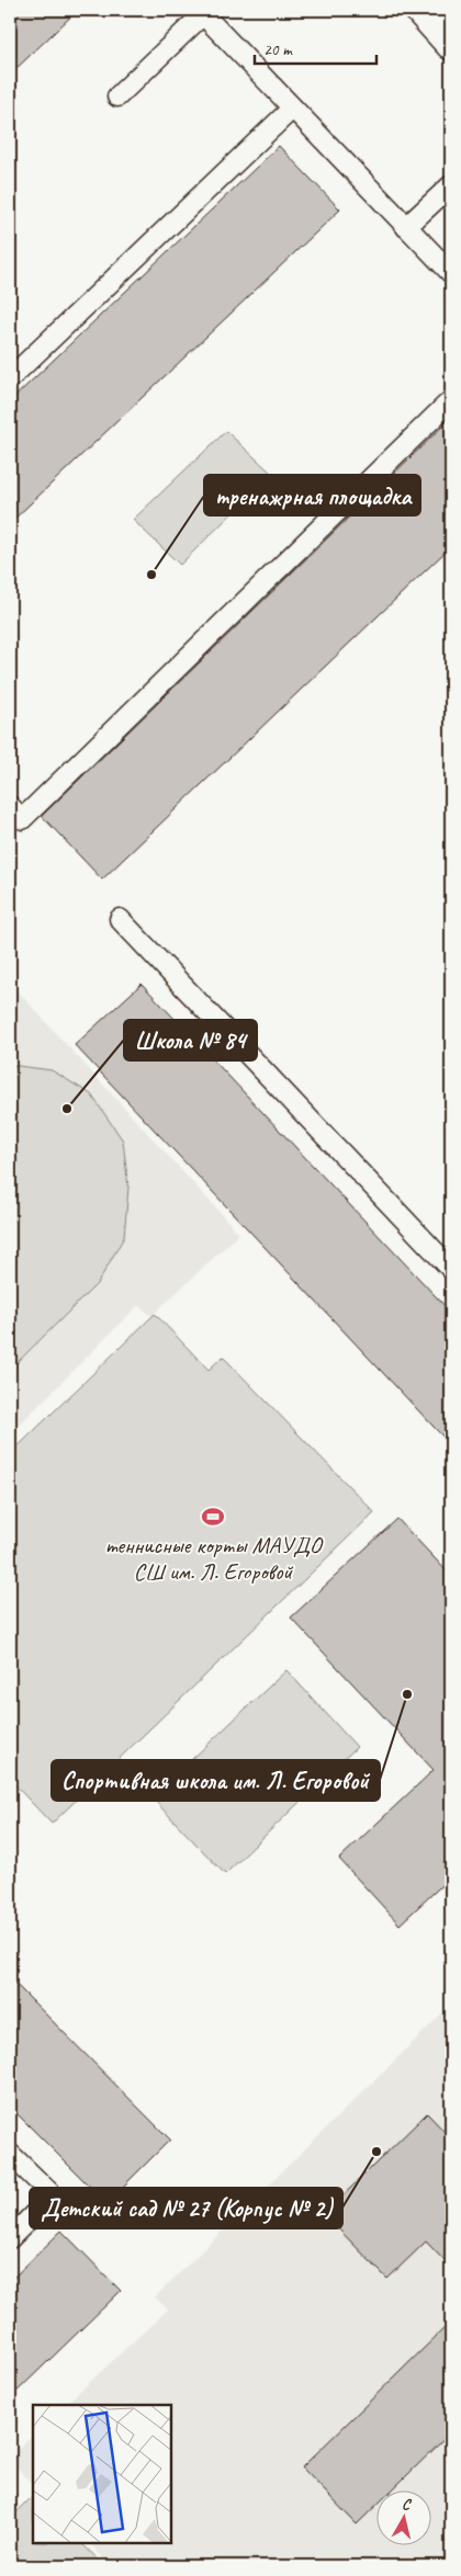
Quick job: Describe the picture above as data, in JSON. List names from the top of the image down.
{
  "places": {
    "other": [
      "тренажрная площадка",
      "Школа № 84",
      "Спортивная школа им. Л. Егоровой",
      "Детский сад № 27 (Корпус № 2)"
    ],
    "sports": ["теннисные корты МАУДО СШ им. Л. Егоровой"]
  },
  "scale_bar": "20 m",
  "north": "top"
}
